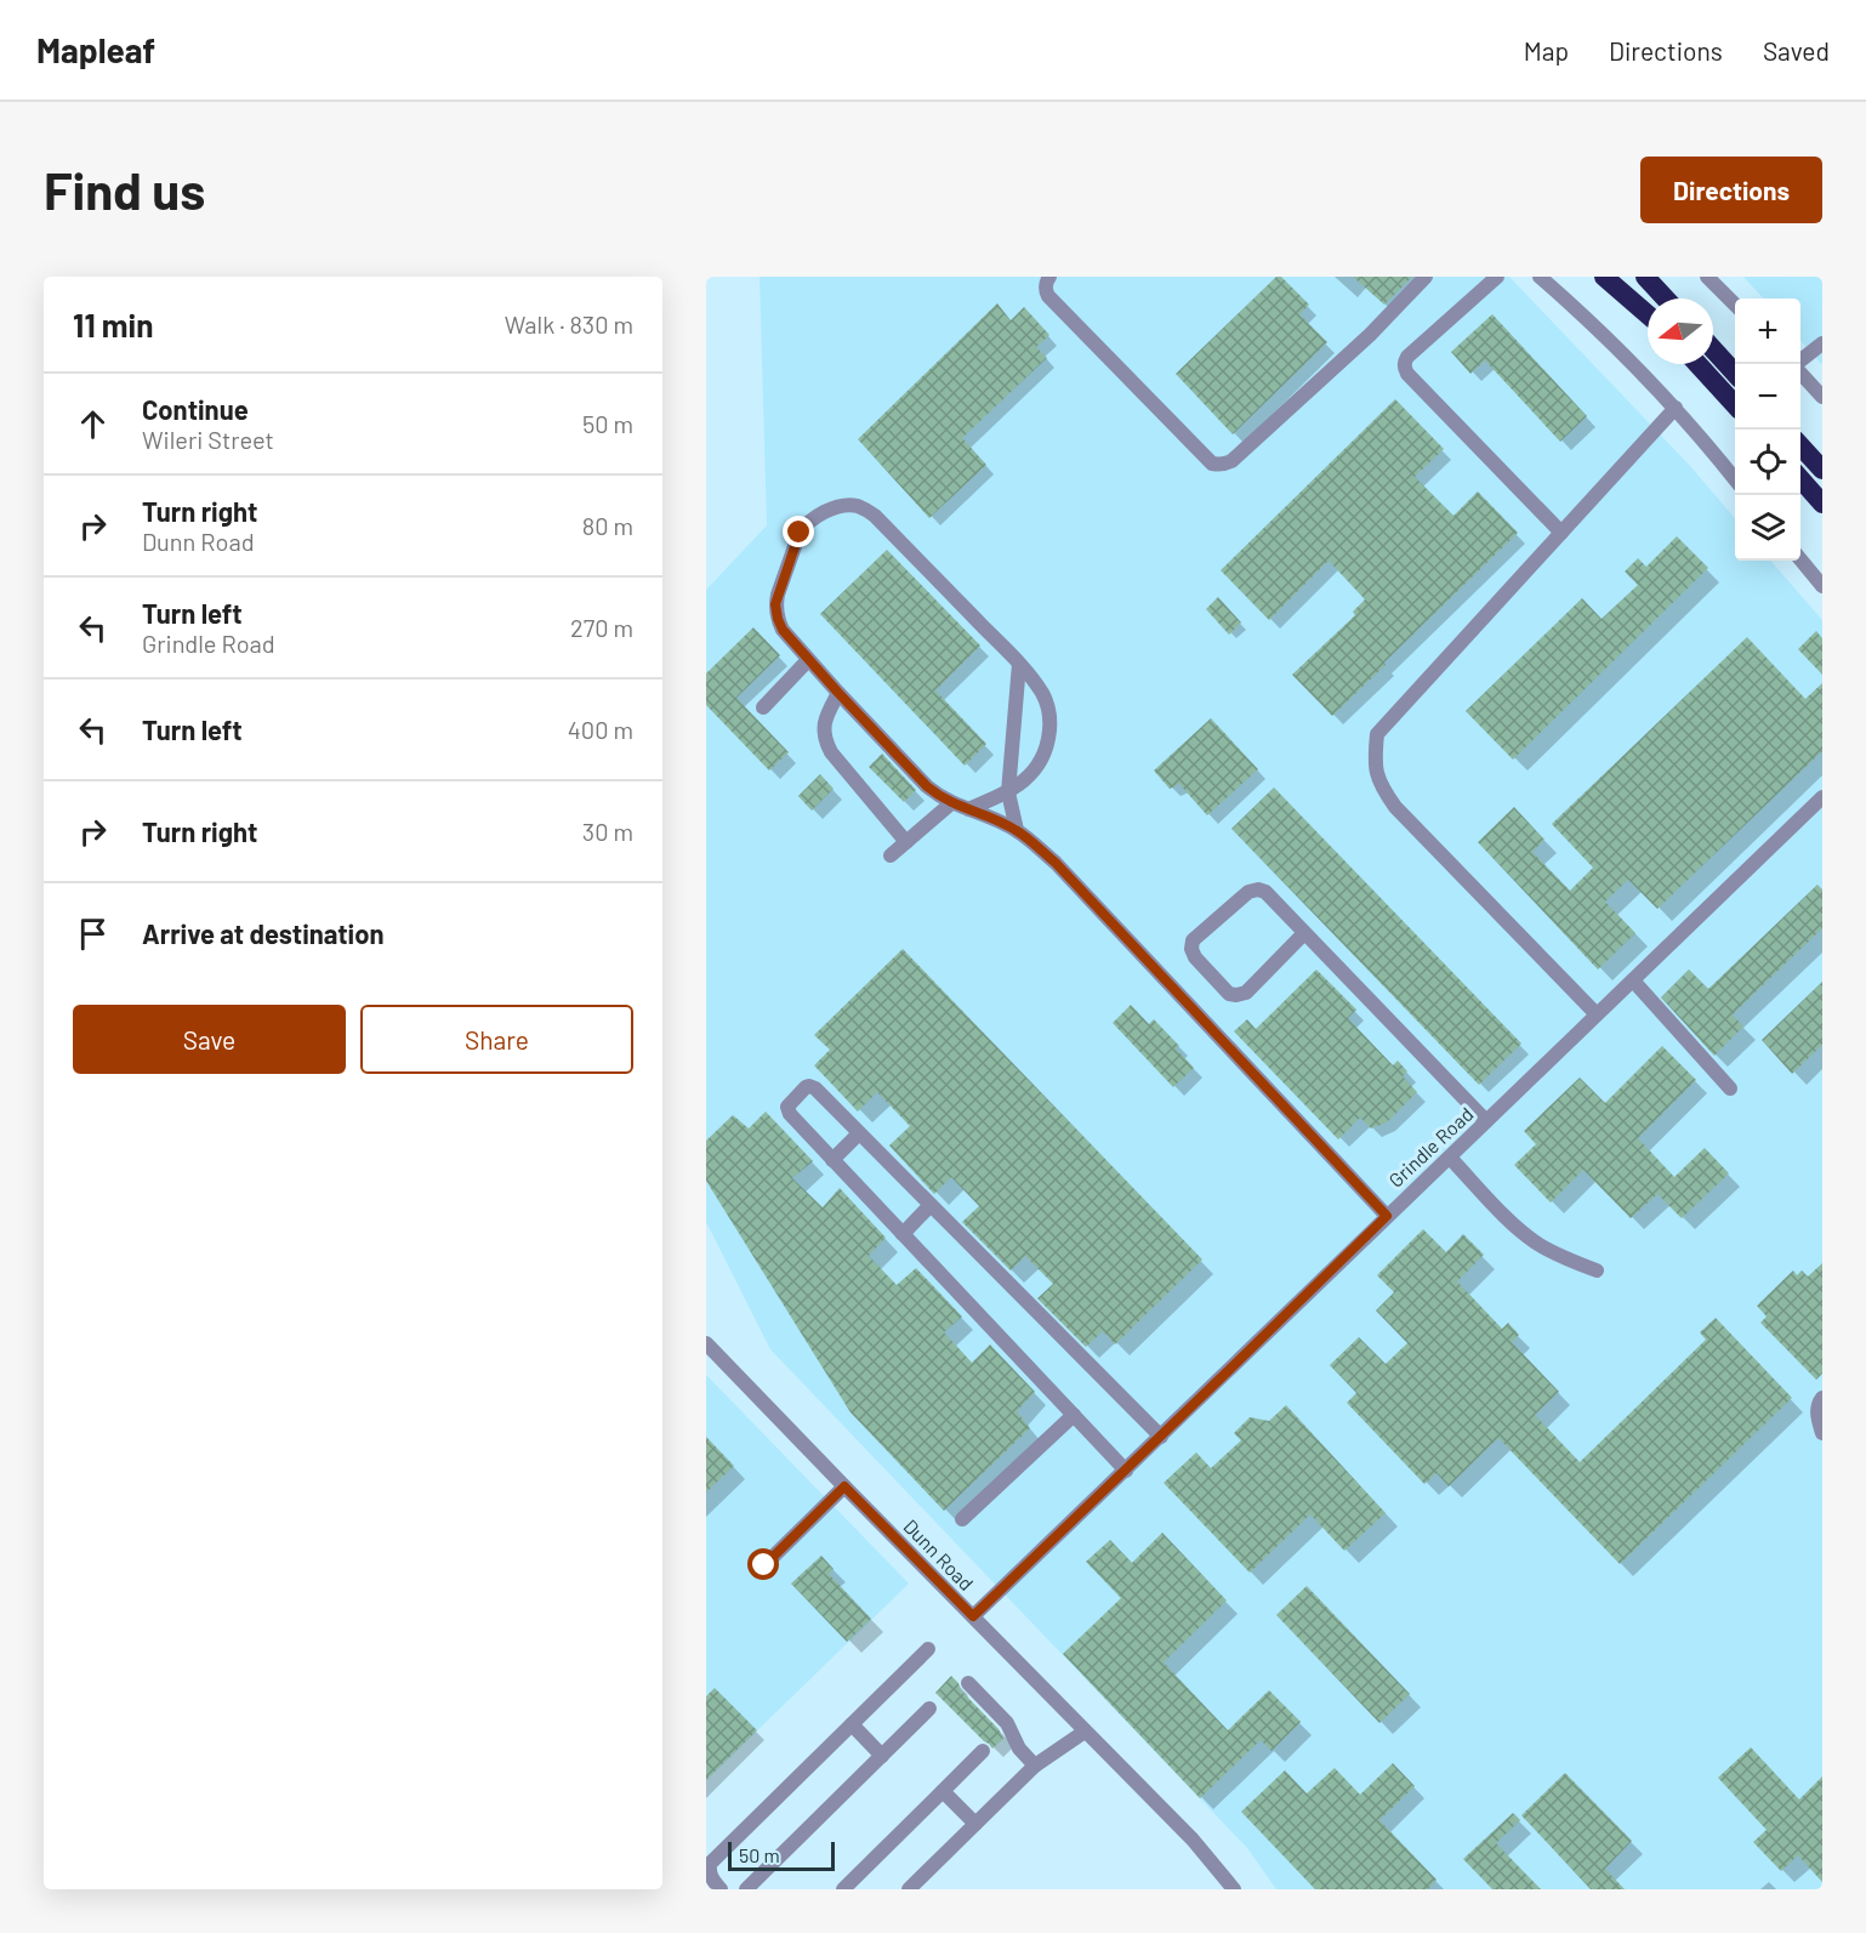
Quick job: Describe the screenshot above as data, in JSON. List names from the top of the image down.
{
  "streets": {
    "street": ["Grindle Road", "Dunn Road"]
  },
  "crossings": [
    ["Grindle Road", "Dunn Road"]
  ],
  "scale_bar": "50 m",
  "north": "left",
  "page": {
    "header": "Mapleaf",
    "nav": ["Map", "Directions", "Saved"],
    "buttons": [
      "Directions",
      ["Save", "Share"]
    ],
    "title": "Find us",
    "heading": ["11 min", "Walk · 830 m"],
    "map_buttons": ["+", "−"],
    "list": [
      ["Continue", "Wileri Street", "50 m"],
      ["Turn right", "Dunn Road", "80 m"],
      ["Turn left", "Grindle Road", "270 m"],
      ["Turn left", "400 m"],
      ["Turn right", "30 m"],
      "Arrive at destination"
    ],
    "scale": "50 m"
  }
}
